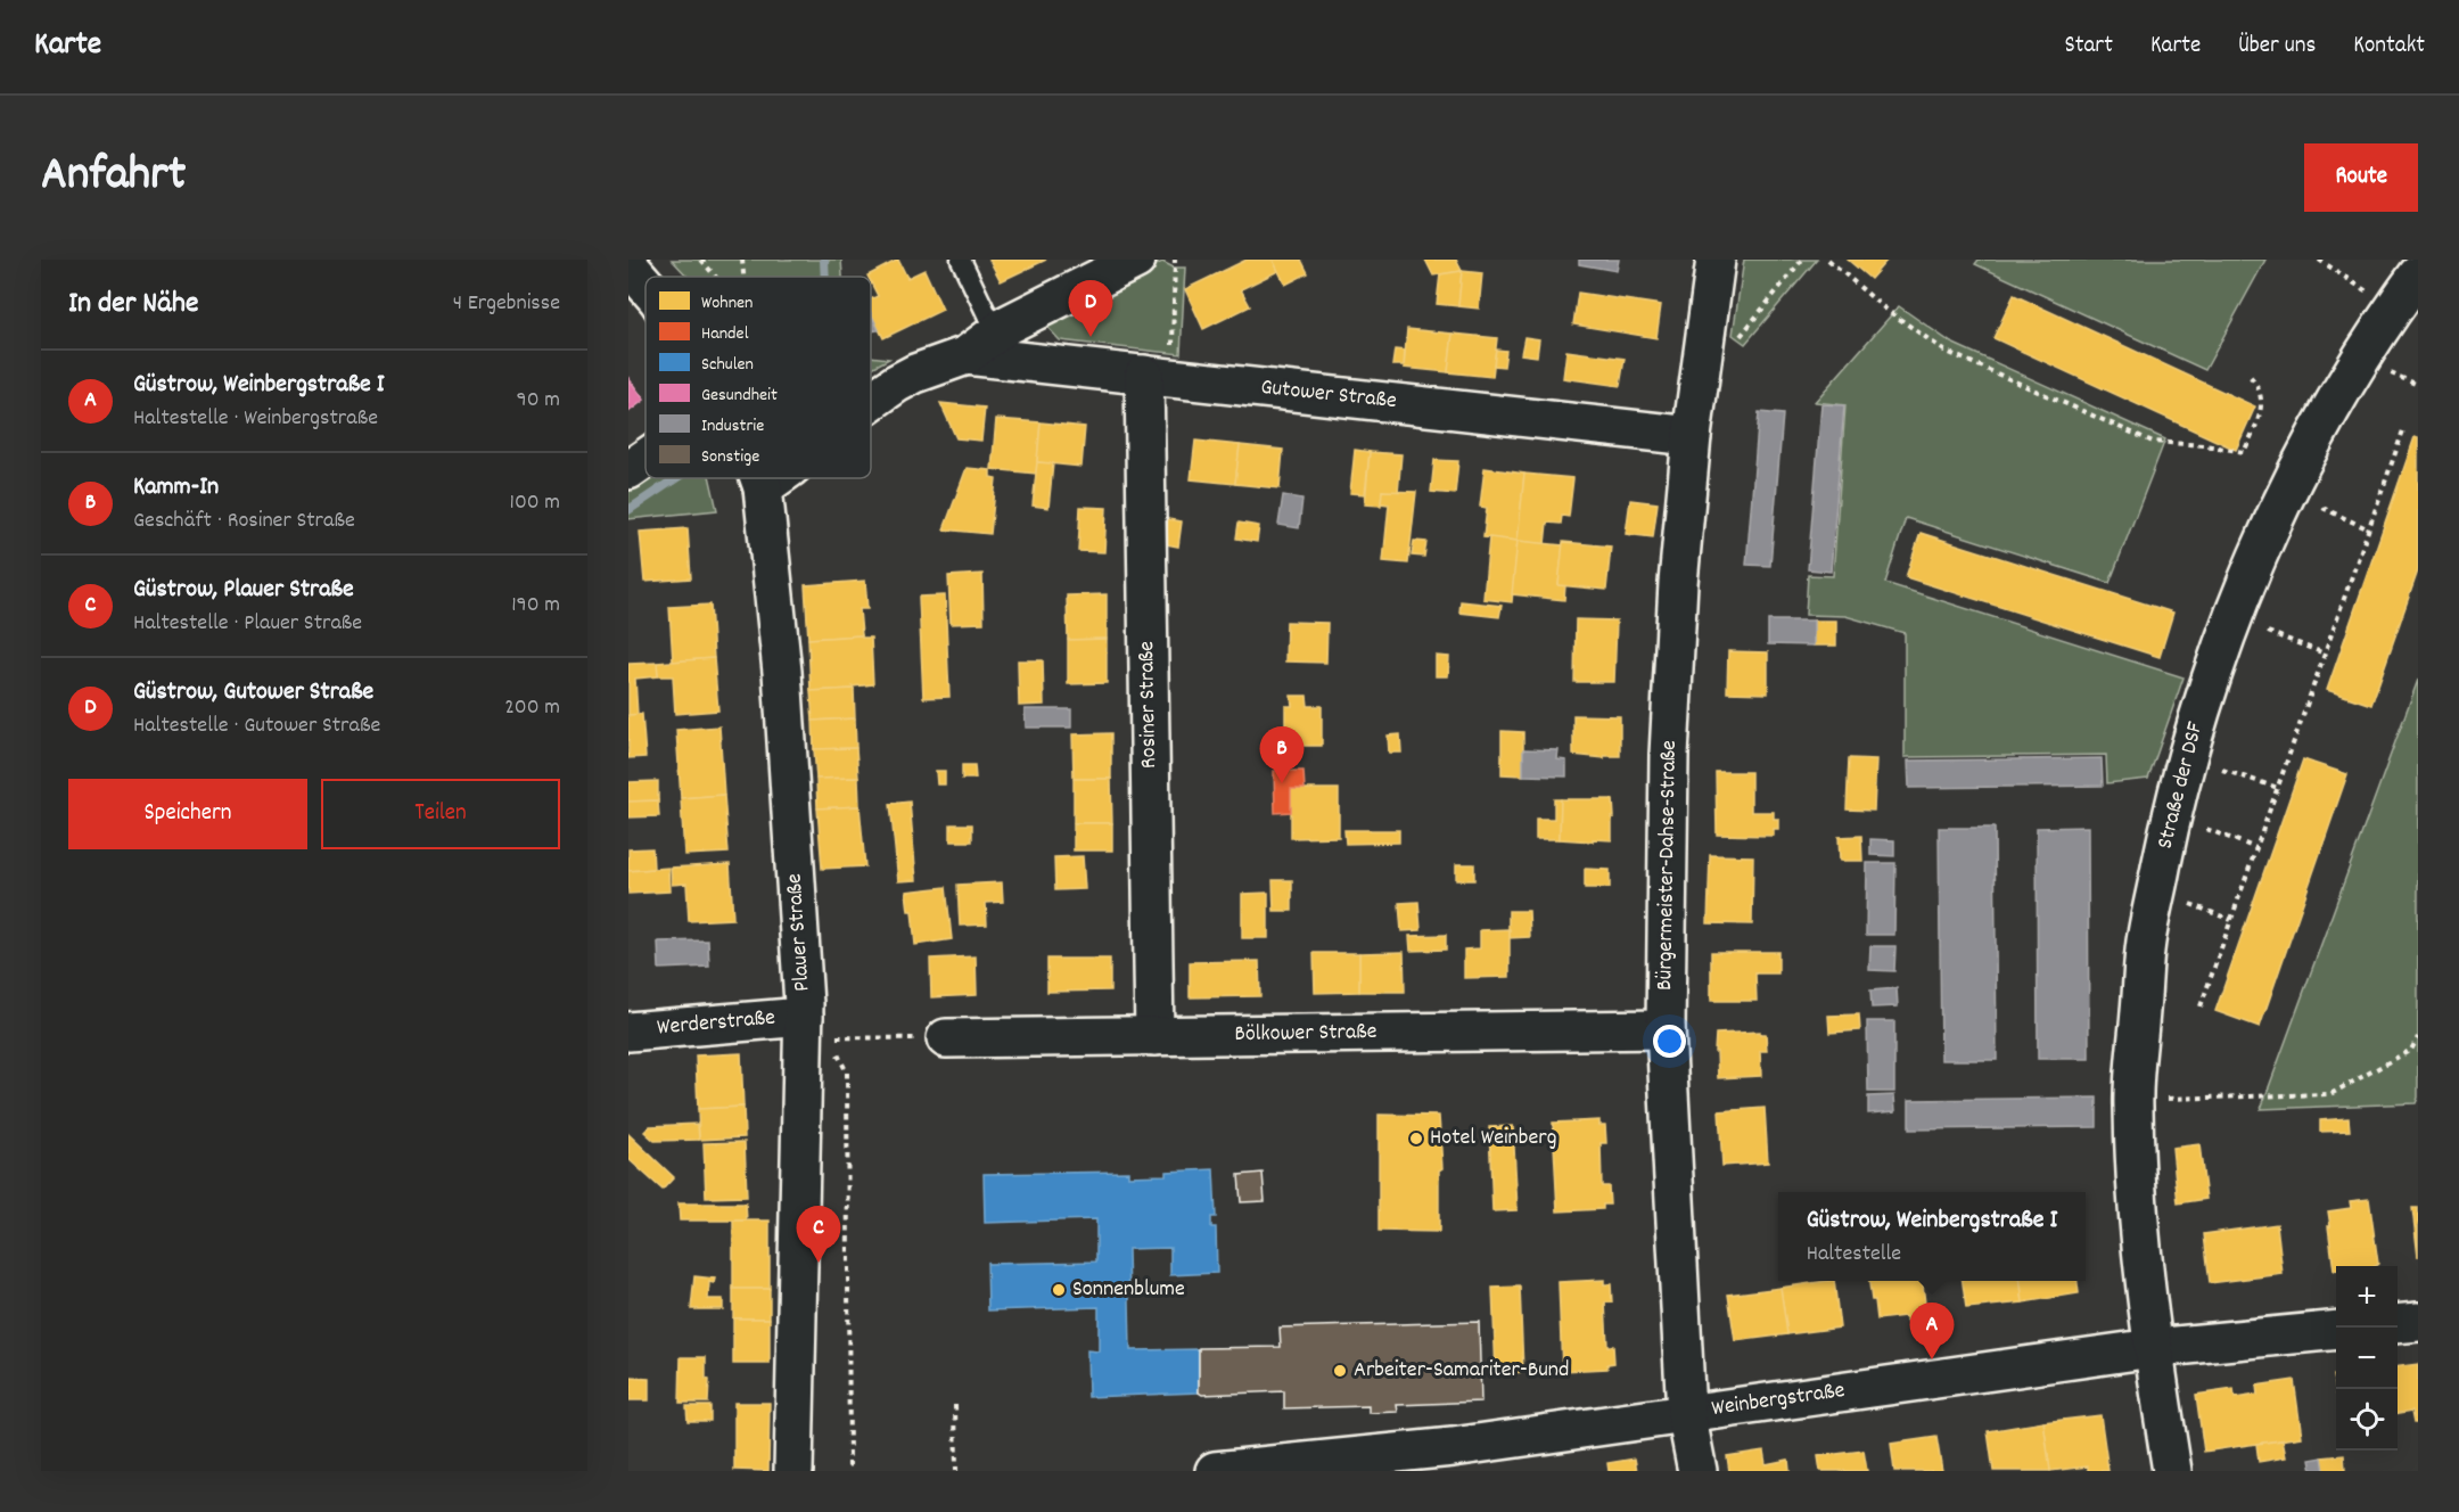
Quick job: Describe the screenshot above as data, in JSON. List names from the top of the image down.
{
  "streets": {
    "street": [
      "Gutower Straße",
      "Rosiner Straße",
      "Straße der DSF",
      "Bürgermeister-Dahse-Straße",
      "Plauer Straße",
      "Werderstraße",
      "Bölkower Straße",
      "Weinbergstraße"
    ]
  },
  "crossings": [
    ["Gutower Straße", "Rosiner Straße"],
    ["Gutower Straße", "Bürgermeister-Dahse-Straße"],
    ["Rosiner Straße", "Bölkower Straße"],
    ["Straße der DSF", "Weinbergstraße"],
    ["Bürgermeister-Dahse-Straße", "Bölkower Straße"],
    ["Bürgermeister-Dahse-Straße", "Weinbergstraße"],
    ["Plauer Straße", "Werderstraße"]
  ],
  "places": ["Hotel Weinberg", "Sonnenblume", "Arbeiter-Samariter-Bund"],
  "legend": [
    "Wohnen",
    "Handel",
    "Schulen",
    "Gesundheit",
    "Industrie",
    "Sonstige"
  ],
  "page": {
    "header": "Karte",
    "nav": [
      "Start",
      "Karte",
      "Über uns",
      "Kontakt"
    ],
    "title": "Anfahrt",
    "buttons": [
      "Route",
      ["Speichern", "Teilen"]
    ],
    "heading": ["In der Nähe", "4 Ergebnisse"],
    "pins": [
      "D",
      "B",
      "C",
      "A"
    ],
    "list": [
      {
        "mark": "A",
        "name": "Güstrow, Weinbergstraße I",
        "note": "Haltestelle · Weinbergstraße",
        "value": "90 m"
      },
      {
        "mark": "B",
        "name": "Kamm-In",
        "note": "Geschäft · Rosiner Straße",
        "value": "100 m"
      },
      {
        "mark": "C",
        "name": "Güstrow, Plauer Straße",
        "note": "Haltestelle · Plauer Straße",
        "value": "190 m"
      },
      {
        "mark": "D",
        "name": "Güstrow, Gutower Straße",
        "note": "Haltestelle · Gutower Straße",
        "value": "200 m"
      }
    ],
    "popup": ["Güstrow, Weinbergstraße I", "Haltestelle"],
    "map_buttons": ["+", "−"]
  }
}
